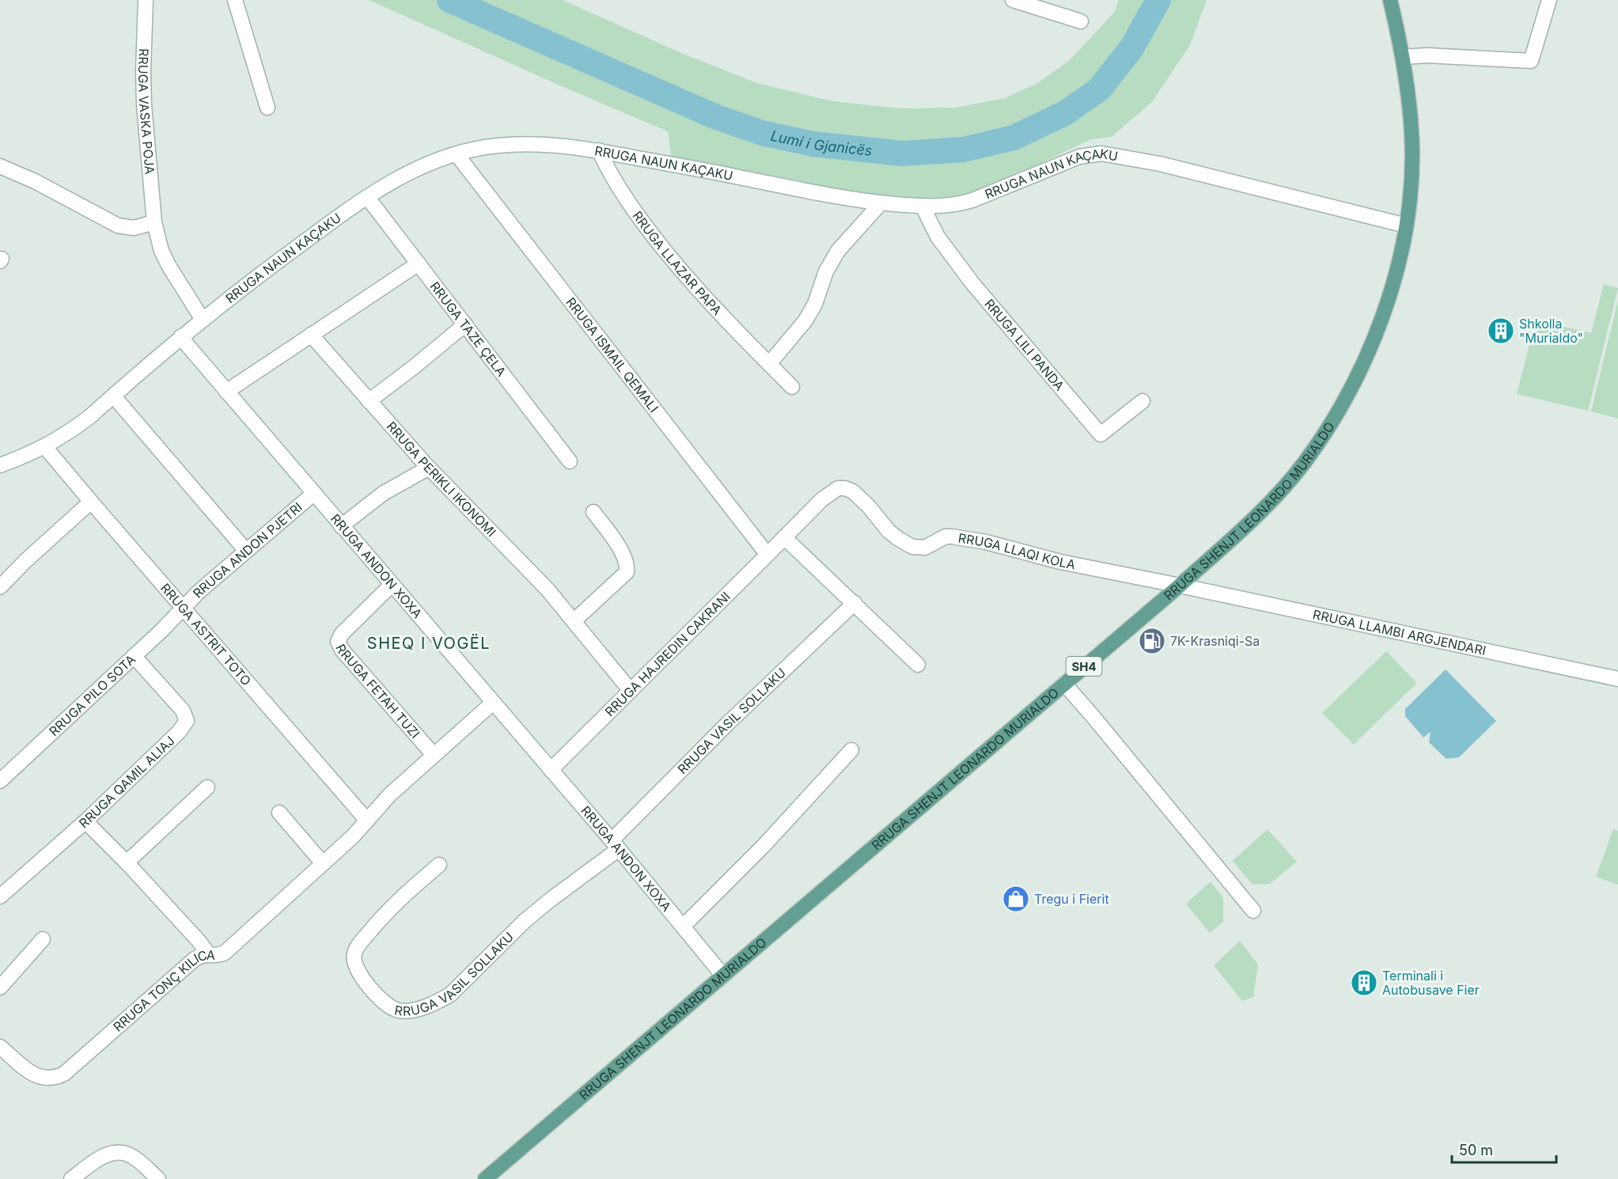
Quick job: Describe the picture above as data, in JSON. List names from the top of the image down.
{
  "streets": {
    "main road": ["RRUGA SHENJT LEONARDO MURIALDO", "SH4"],
    "street": [
      "RRUGA VASKA POJA",
      "RRUGA NAUN KAÇAKU",
      "RRUGA LLAZAR PAPA",
      "RRUGA TAZE ÇELA",
      "RRUGA LILI PANDA",
      "RRUGA ISMAIL QEMALI",
      "RRUGA PERIKLI IKONOMI",
      "RRUGA ANDON PJETRI",
      "RRUGA LLAQI KOLA",
      "RRUGA ANDON XOXA",
      "RRUGA LLAMBI ARGJENDARI",
      "RRUGA ASTRIT TOTO",
      "RRUGA HAJREDIN CAKRANI",
      "RRUGA FETAH TUZI",
      "RRUGA PILO SOTA",
      "RRUGA VASIL SOLLAKU",
      "RRUGA QAMIL ALIAJ",
      "RRUGA TONÇ KILICA"
    ]
  },
  "crossings": [
    ["RRUGA VASKA POJA", "RRUGA NAUN KAÇAKU"],
    ["RRUGA NAUN KAÇAKU", "RRUGA LLAZAR PAPA"],
    ["RRUGA NAUN KAÇAKU", "RRUGA TAZE ÇELA"],
    ["RRUGA NAUN KAÇAKU", "RRUGA LILI PANDA"],
    ["RRUGA NAUN KAÇAKU", "RRUGA ISMAIL QEMALI"],
    ["RRUGA NAUN KAÇAKU", "RRUGA SHENJT LEONARDO MURIALDO"],
    ["RRUGA NAUN KAÇAKU", "RRUGA ANDON XOXA"],
    ["RRUGA NAUN KAÇAKU", "RRUGA ASTRIT TOTO"],
    ["RRUGA ISMAIL QEMALI", "RRUGA HAJREDIN CAKRANI"],
    ["RRUGA PERIKLI IKONOMI", "RRUGA HAJREDIN CAKRANI"],
    ["RRUGA SHENJT LEONARDO MURIALDO", "RRUGA LLAQI KOLA"],
    ["RRUGA SHENJT LEONARDO MURIALDO", "RRUGA ANDON XOXA"],
    ["RRUGA SHENJT LEONARDO MURIALDO", "RRUGA LLAMBI ARGJENDARI"],
    ["RRUGA ANDON PJETRI", "RRUGA ANDON XOXA"],
    ["RRUGA ANDON PJETRI", "RRUGA ASTRIT TOTO"],
    ["RRUGA ANDON PJETRI", "RRUGA PILO SOTA"],
    ["RRUGA LLAQI KOLA", "RRUGA LLAMBI ARGJENDARI"],
    ["RRUGA LLAQI KOLA", "RRUGA HAJREDIN CAKRANI"],
    ["RRUGA ANDON XOXA", "RRUGA HAJREDIN CAKRANI"],
    ["RRUGA ANDON XOXA", "RRUGA FETAH TUZI"],
    ["RRUGA ANDON XOXA", "RRUGA VASIL SOLLAKU"],
    ["RRUGA ANDON XOXA", "RRUGA TONÇ KILICA"],
    ["RRUGA ASTRIT TOTO", "RRUGA PILO SOTA"],
    ["RRUGA ASTRIT TOTO", "RRUGA TONÇ KILICA"],
    ["RRUGA FETAH TUZI", "RRUGA TONÇ KILICA"],
    ["RRUGA PILO SOTA", "RRUGA QAMIL ALIAJ"]
  ],
  "districts": ["SHEQ I VOGËL"],
  "water": ["Lumi i Gjanicës"],
  "places": {
    "building": ["Shkolla \"Murialdo\"", "Terminali i Autobusave Fier"],
    "fuel station": ["7K-Krasniqi-Sa"],
    "shop": ["Tregu i Fierit"]
  },
  "scale_bar": "50 m"
}
